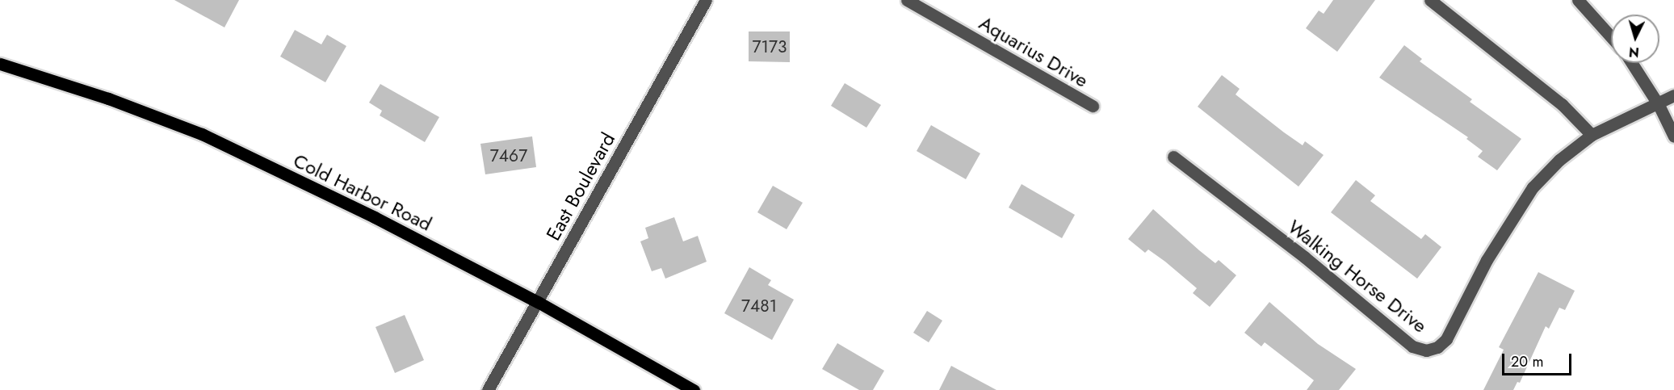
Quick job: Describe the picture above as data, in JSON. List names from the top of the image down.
{
  "streets": {
    "main road": ["Cold Harbor Road"],
    "street": ["Aquarius Drive", "East Boulevard", "Walking Horse Drive"]
  },
  "crossings": [
    ["East Boulevard", "Cold Harbor Road"]
  ],
  "house_numbers": ["7173", "7467", "7481"],
  "scale_bar": "20 m",
  "north": "bottom"
}
